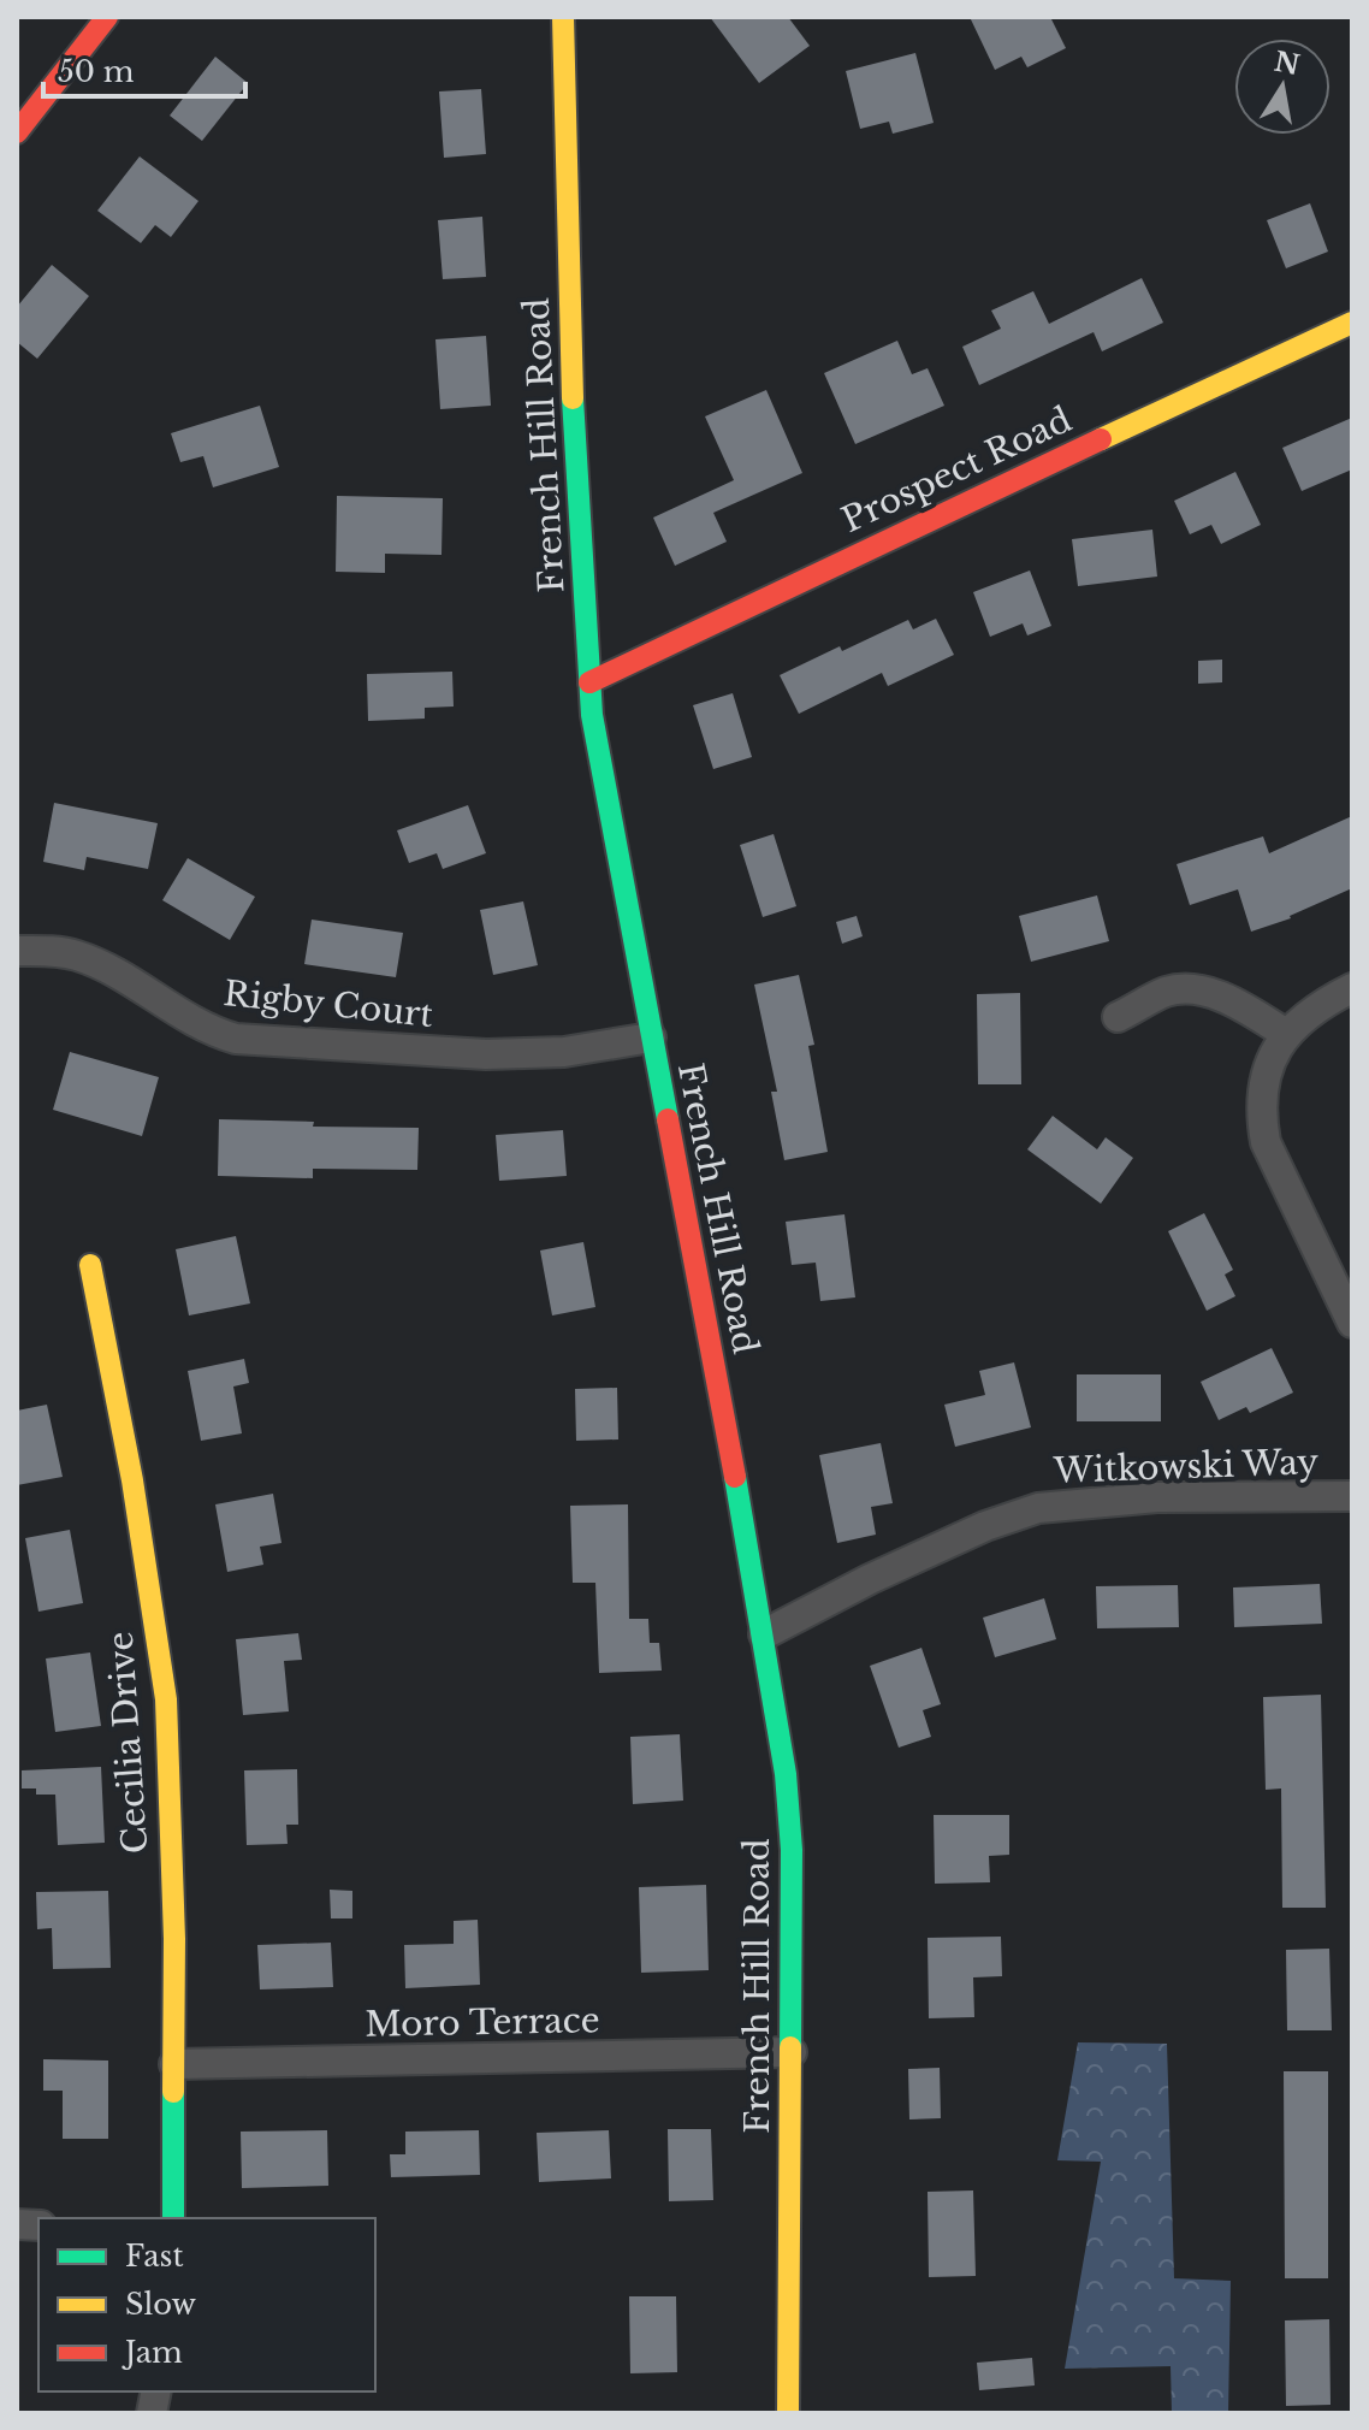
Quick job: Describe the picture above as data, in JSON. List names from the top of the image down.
{
  "streets": {
    "main road": ["French Hill Road", "Prospect Road", "Cecilia Drive"],
    "street": ["Rigby Court", "Witkowski Way", "Moro Terrace"]
  },
  "crossings": [
    ["French Hill Road", "Prospect Road"],
    ["French Hill Road", "Rigby Court"],
    ["French Hill Road", "Witkowski Way"],
    ["French Hill Road", "Moro Terrace"],
    ["Cecilia Drive", "Moro Terrace"]
  ],
  "legend": ["Fast", "Slow", "Jam"],
  "scale_bar": "50 m",
  "north": "top"
}
